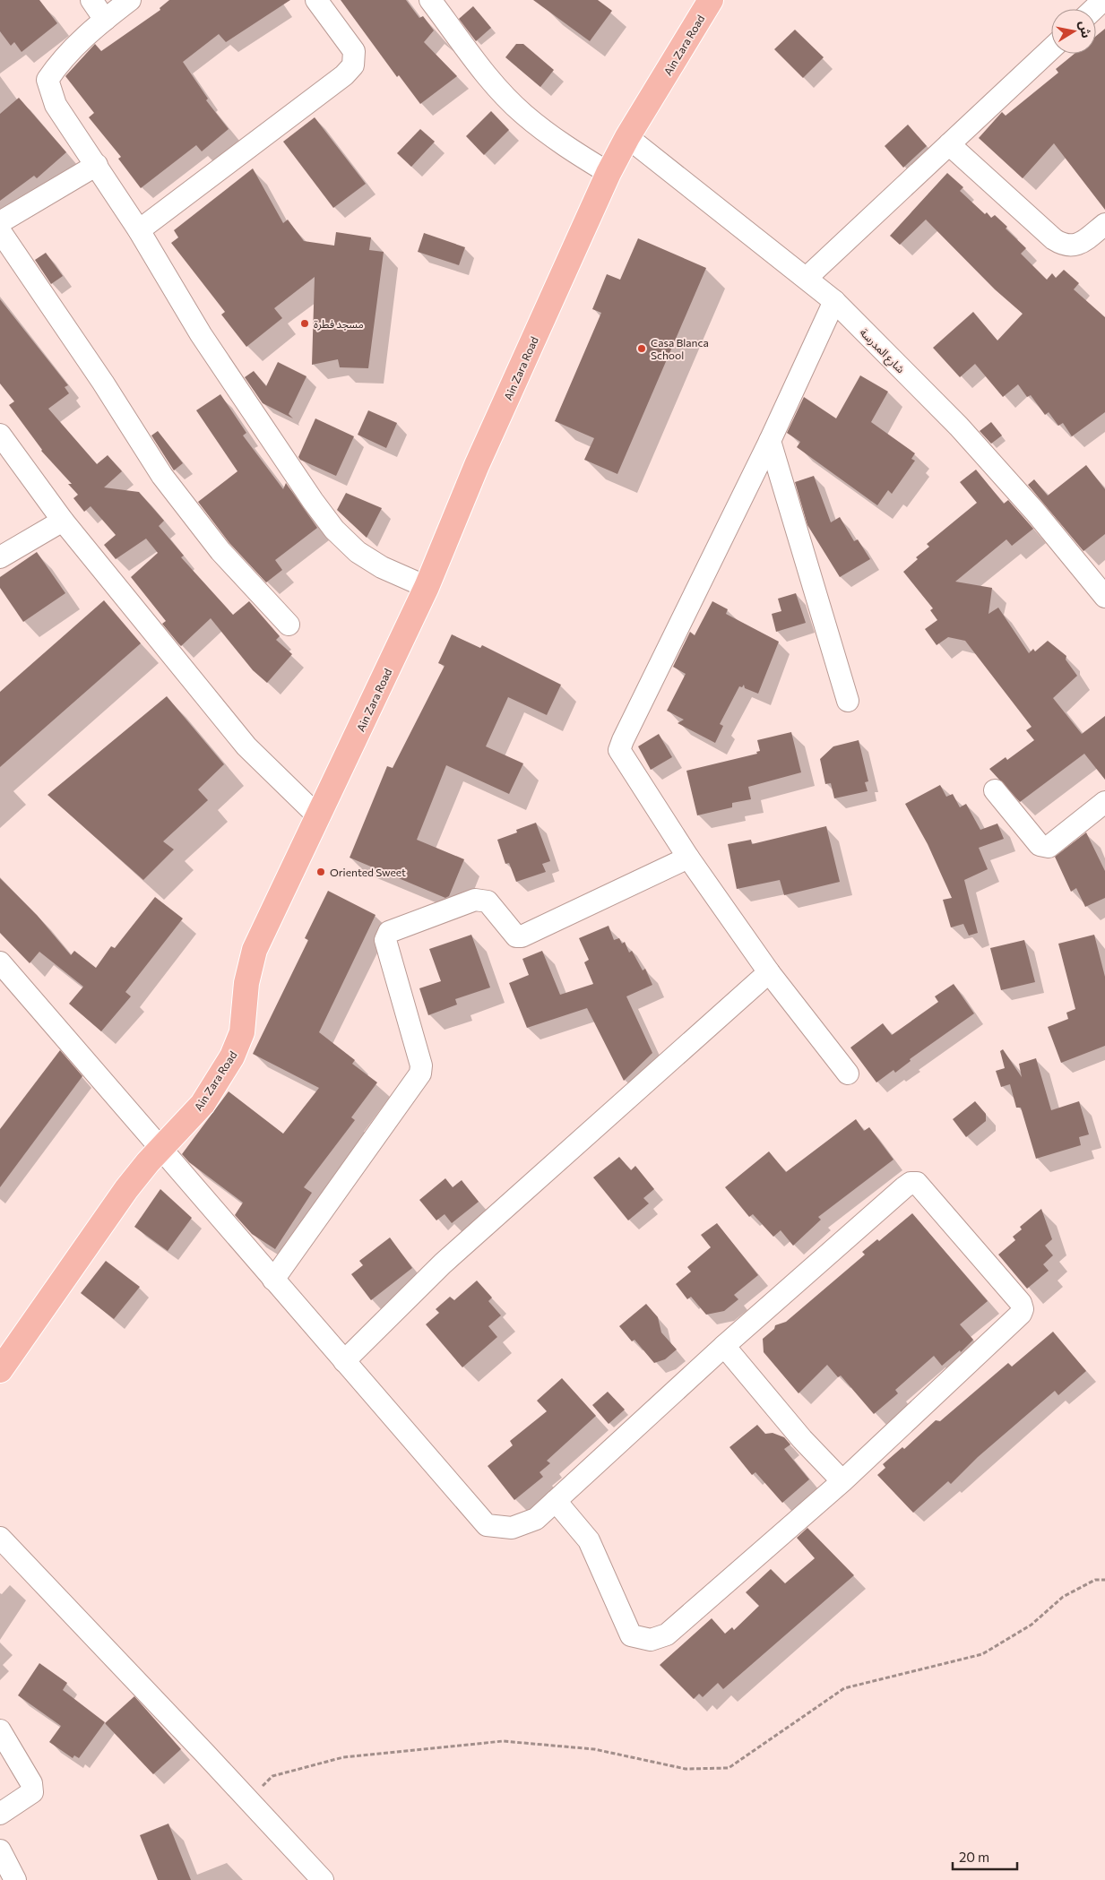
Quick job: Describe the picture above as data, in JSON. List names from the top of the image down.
{
  "streets": {
    "main road": ["Ain Zara Road"],
    "street": ["شارع المدرسة"]
  },
  "crossings": [
    ["Ain Zara Road", "شارع المدرسة"]
  ],
  "places": ["مسجد فطرة", "Casa Blanca School", "Oriented Sweet"],
  "scale_bar": "20 m",
  "north": "right"
}
